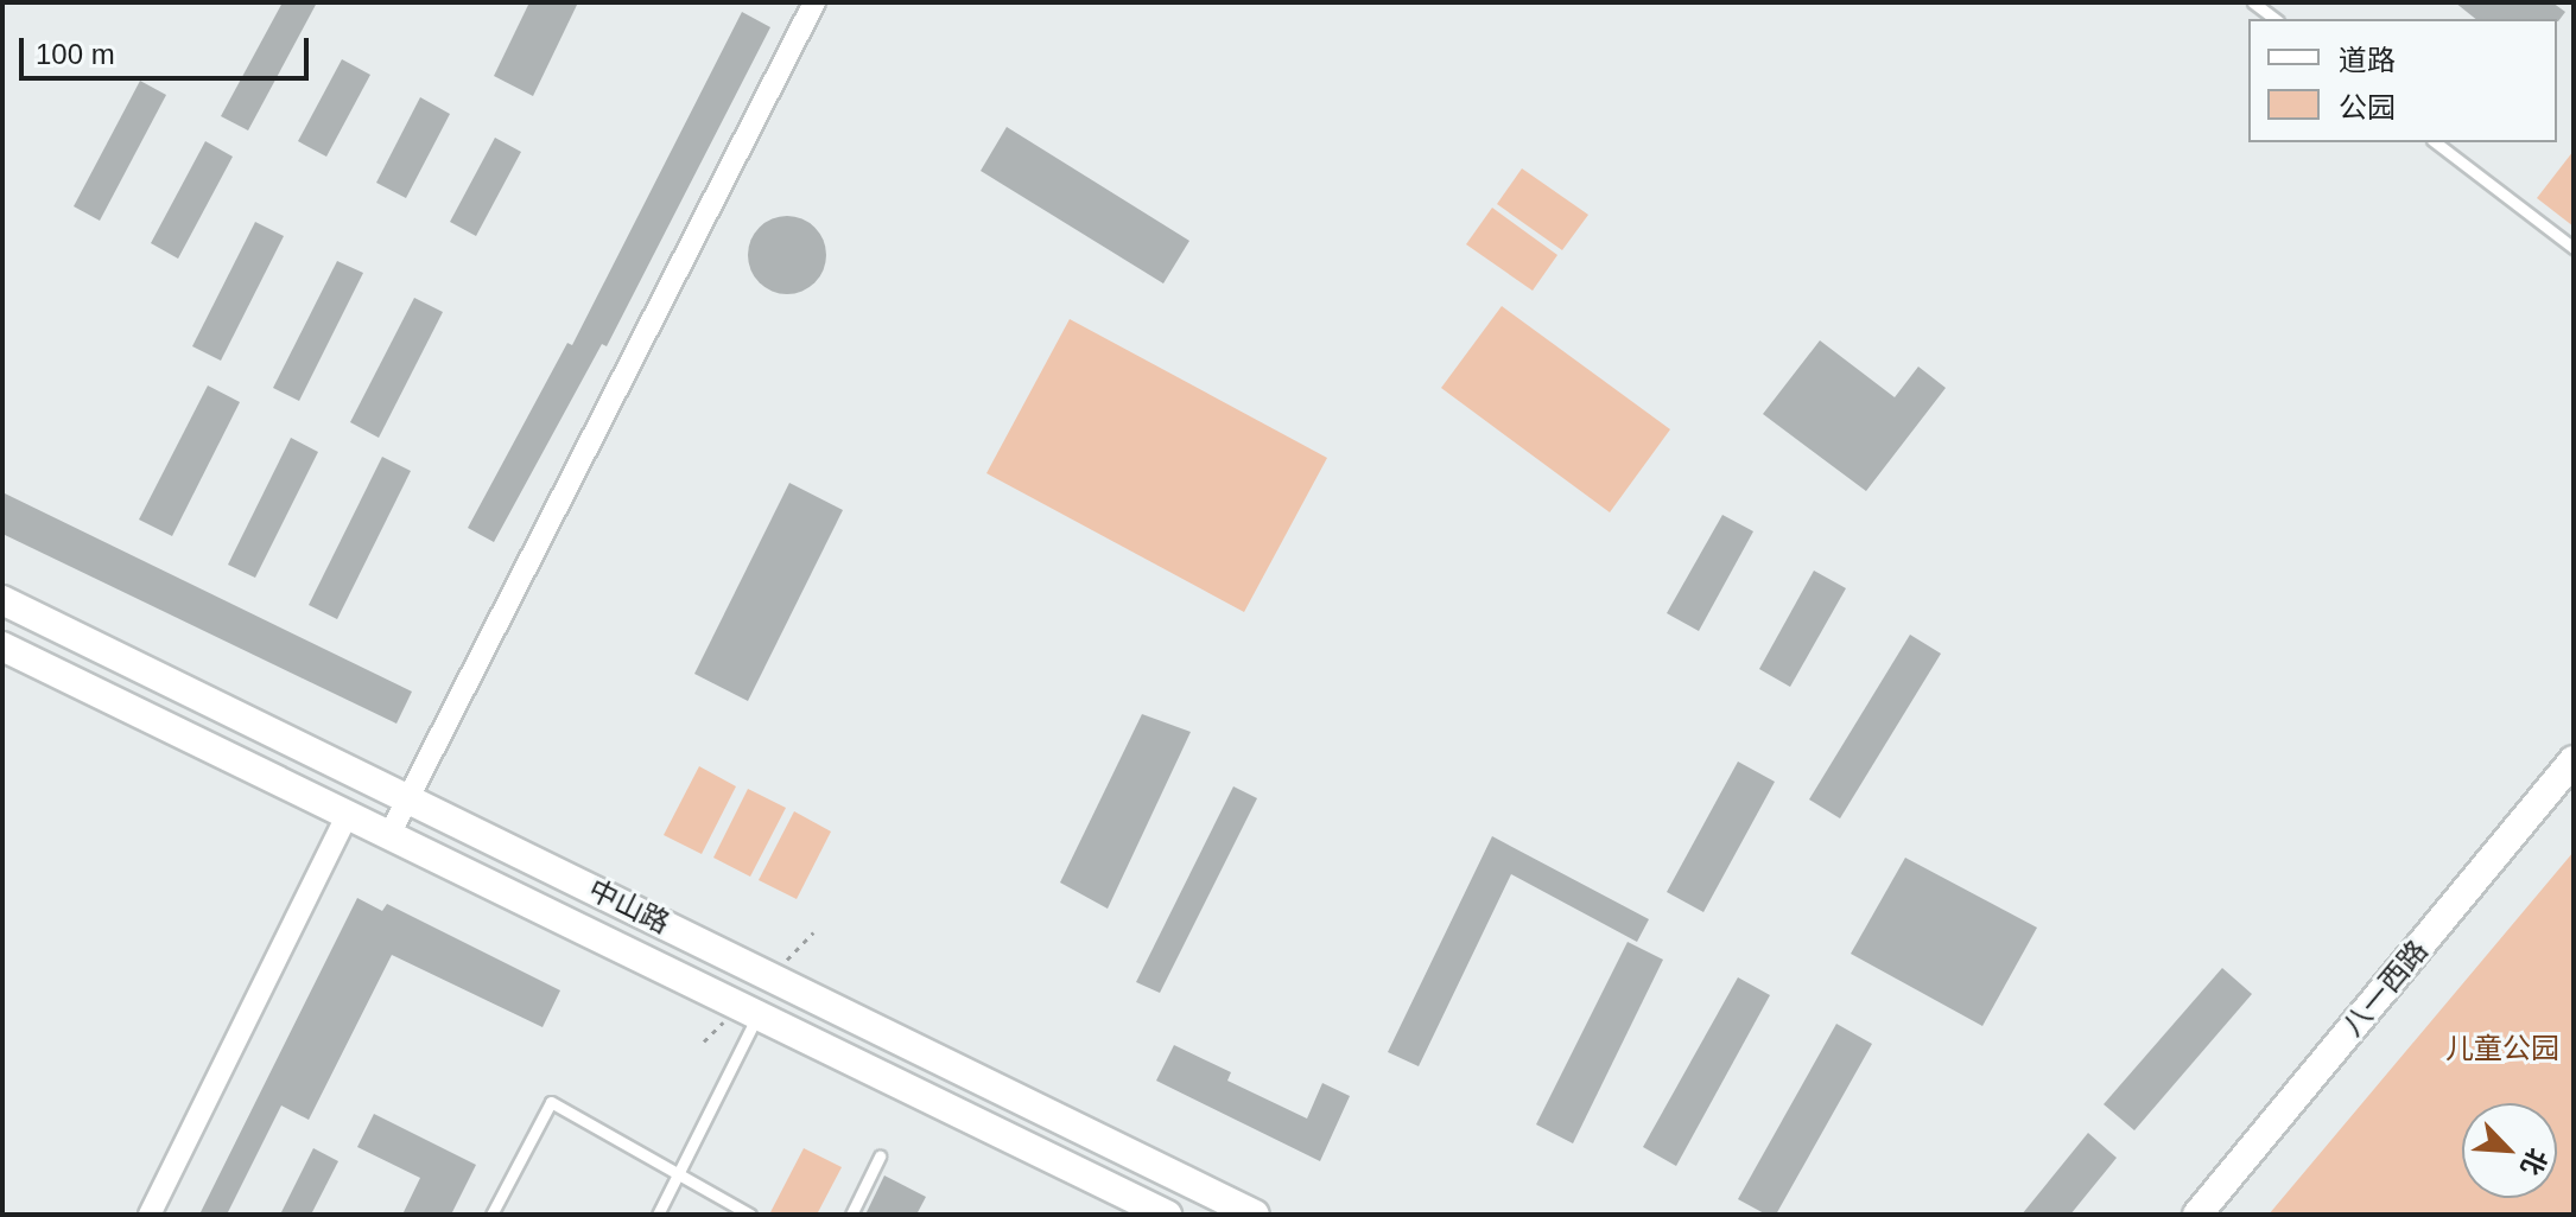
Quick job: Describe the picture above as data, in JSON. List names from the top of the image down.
{
  "streets": {
    "main road": ["中山路", "八一西路"]
  },
  "parks": ["儿童公园"],
  "legend": ["道路", "公园"],
  "scale_bar": "100 m",
  "north": "bottom right"
}
